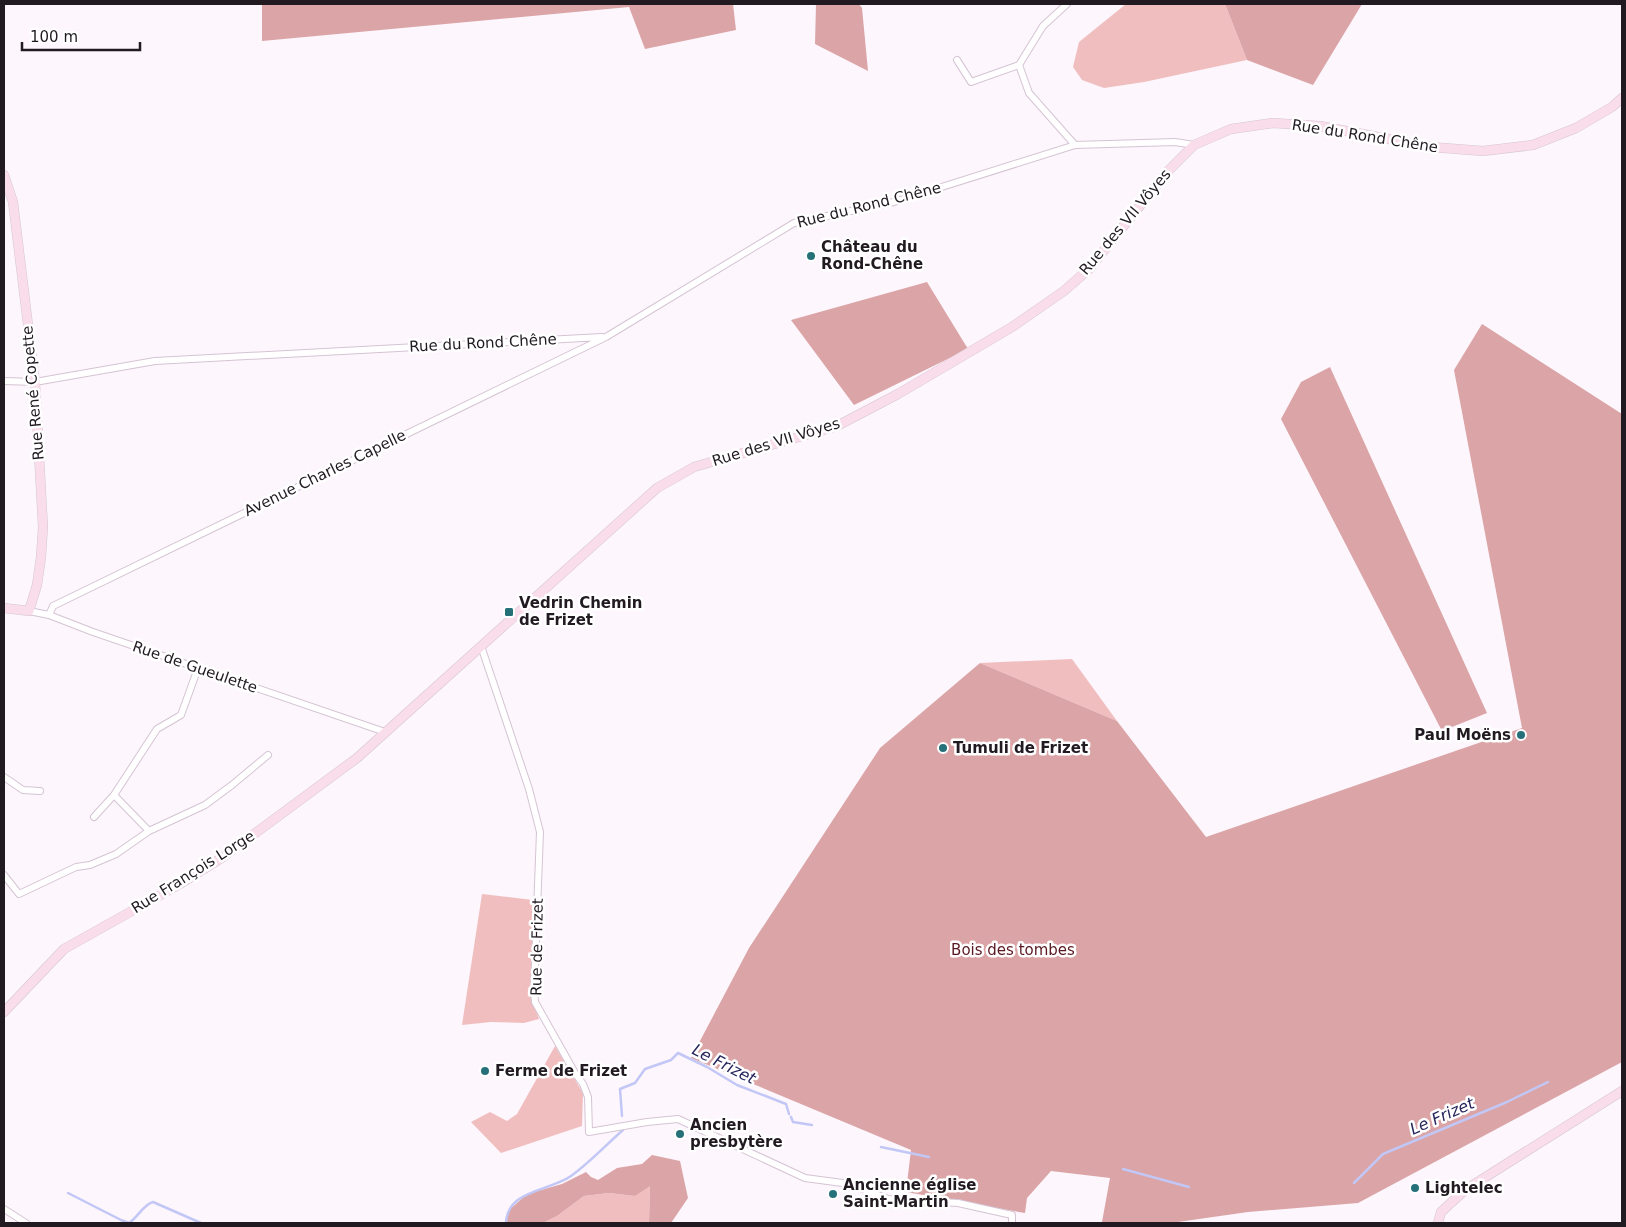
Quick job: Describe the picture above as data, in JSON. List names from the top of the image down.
{
  "streets": {
    "street": [
      "Rue du Rond Chêne",
      "Rue des VII Vôyes",
      "Rue René Copette",
      "Avenue Charles Capelle",
      "Rue de Gueulette",
      "Rue François Lorge",
      "Rue de Frizet"
    ]
  },
  "crossings": [
    ["Rue du Rond Chêne", "Rue des VII Vôyes"],
    ["Rue du Rond Chêne", "Rue René Copette"],
    ["Rue du Rond Chêne", "Avenue Charles Capelle"],
    ["Rue des VII Vôyes", "Rue de Gueulette"],
    ["Rue des VII Vôyes", "Rue François Lorge"],
    ["Rue des VII Vôyes", "Rue de Frizet"],
    ["Rue René Copette", "Rue de Gueulette"],
    ["Avenue Charles Capelle", "Rue de Gueulette"],
    ["Rue de Gueulette", "Rue François Lorge"]
  ],
  "water": ["Le Frizet"],
  "parks": ["Bois des tombes"],
  "places": {
    "other": [
      "Château du Rond-Chêne",
      "Paul Moëns",
      "Tumuli de Frizet",
      "Ferme de Frizet",
      "Ancien presbytère",
      "Lightelec",
      "Ancienne église Saint-Martin"
    ],
    "transit": ["Vedrin Chemin de Frizet"]
  },
  "scale_bar": "100 m"
}
